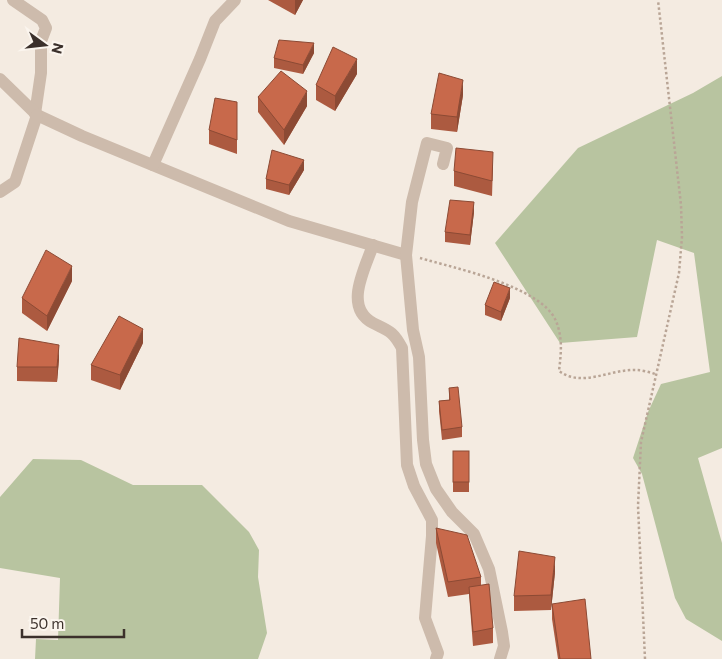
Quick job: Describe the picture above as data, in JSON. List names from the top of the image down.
{
  "scale_bar": "50 m",
  "north": "right"
}
